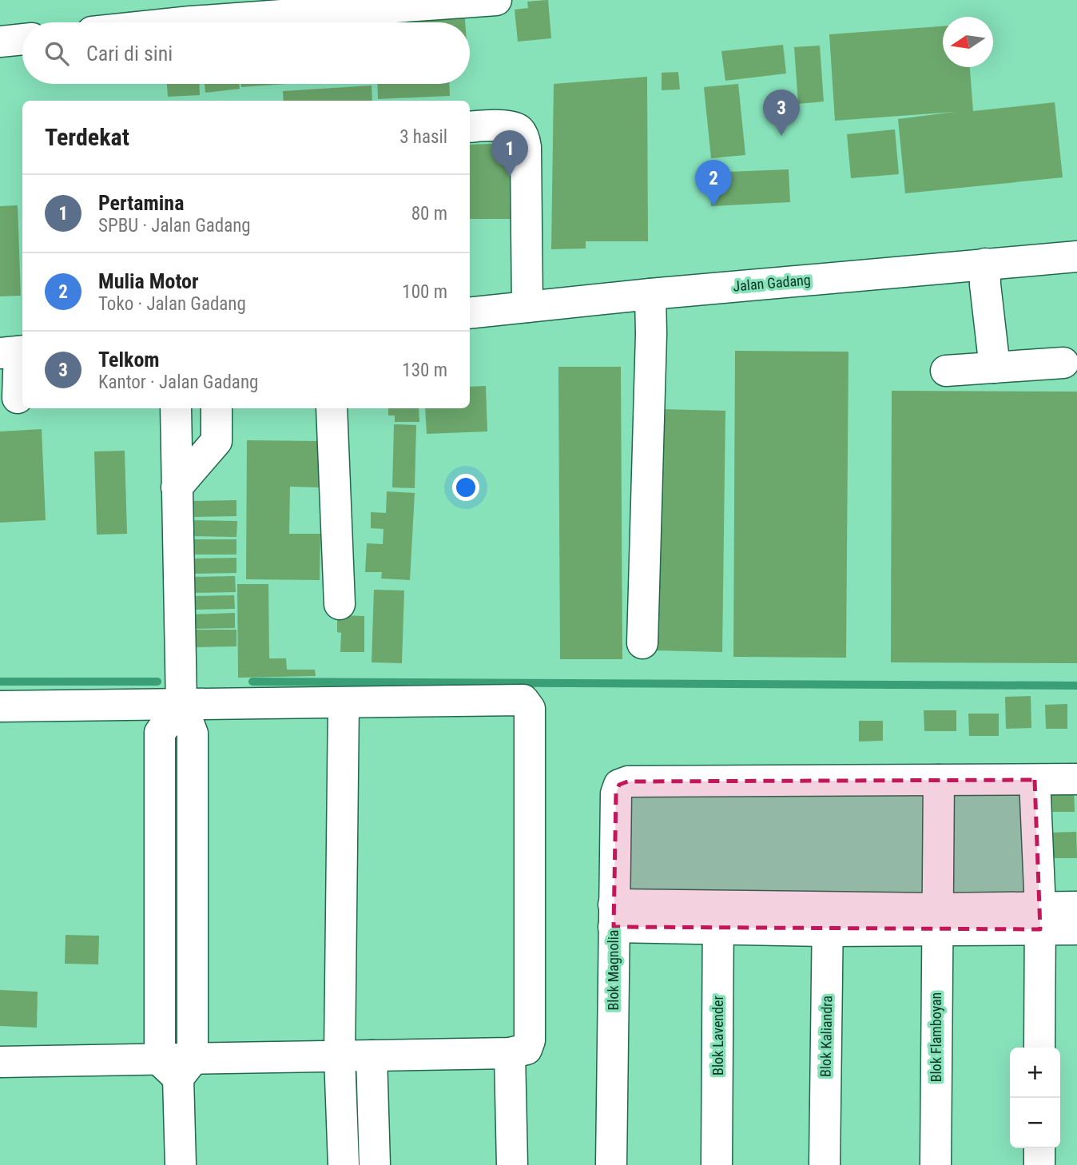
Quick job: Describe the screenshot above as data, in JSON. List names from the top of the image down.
{
  "streets": {
    "main road": [
      "Jalan Gadang",
      "Blok Magnolia",
      "Blok Lavender",
      "Blok Kaliandra",
      "Blok Flamboyan"
    ]
  },
  "crossings": [
    ["Blok Magnolia", "Blok Flamboyan"]
  ],
  "north": "left",
  "page": {
    "search": "Cari di sini",
    "pins": ["3", "1", "2"],
    "heading": ["Terdekat", "3 hasil"],
    "list": [
      {
        "mark": "1",
        "name": "Pertamina",
        "note": "SPBU · Jalan Gadang",
        "value": "80 m"
      },
      {
        "mark": "2",
        "name": "Mulia Motor",
        "note": "Toko · Jalan Gadang",
        "value": "100 m"
      },
      {
        "mark": "3",
        "name": "Telkom",
        "note": "Kantor · Jalan Gadang",
        "value": "130 m"
      }
    ],
    "map_buttons": ["+", "−"]
  }
}
